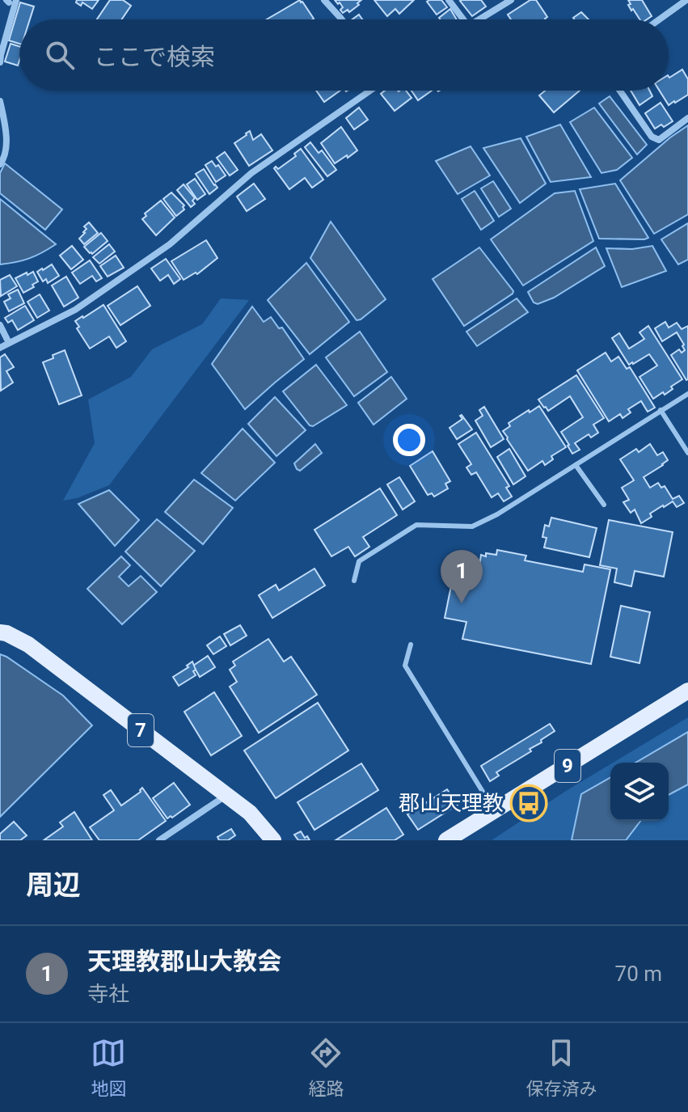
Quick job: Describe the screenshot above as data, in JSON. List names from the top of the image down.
{
  "streets": {
    "main road": ["7", "9"]
  },
  "places": {
    "bus stop": ["郡山天理教"]
  },
  "page": {
    "search": "ここで検索",
    "pins": "1",
    "heading": "周辺",
    "list": [
      {
        "mark": "1",
        "name": "天理教郡山大教会",
        "note": "寺社",
        "value": "70 m"
      }
    ],
    "nav": ["地図", "経路", "保存済み"]
  }
}
